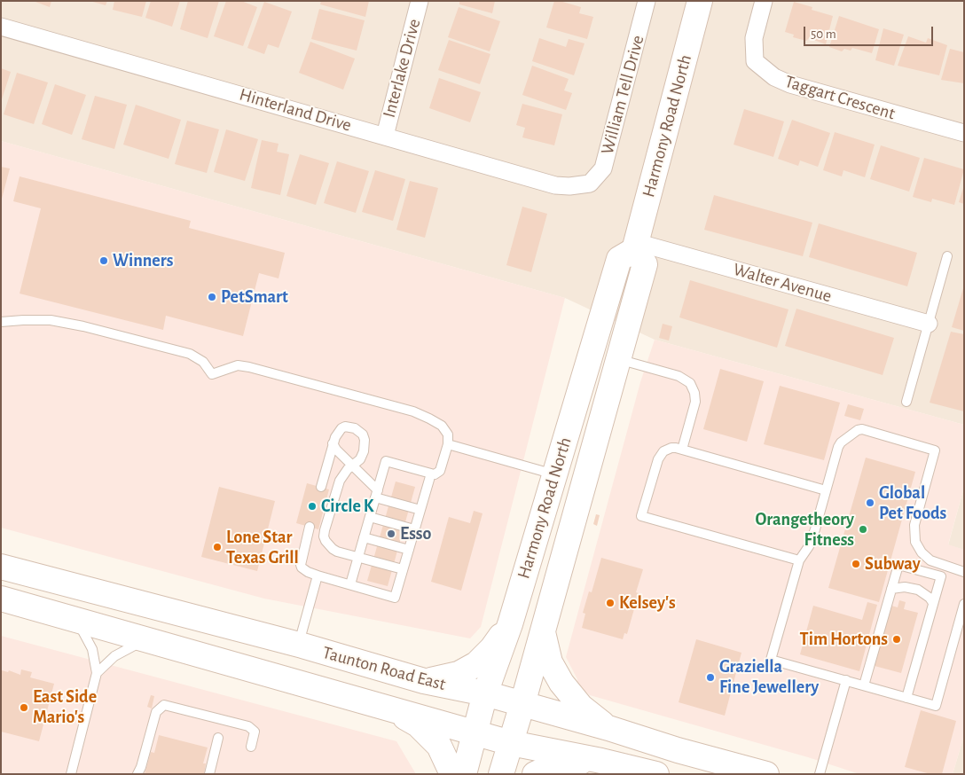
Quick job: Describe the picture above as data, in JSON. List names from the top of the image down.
{
  "streets": {
    "main road": ["Harmony Road North", "Taunton Road East"],
    "street": [
      "Interlake Drive",
      "William Tell Drive",
      "Taggart Crescent",
      "Hinterland Drive",
      "Walter Avenue"
    ]
  },
  "crossings": [
    ["Interlake Drive", "Hinterland Drive"],
    ["William Tell Drive", "Hinterland Drive"],
    ["Harmony Road North", "Walter Avenue"],
    ["Harmony Road North", "Taunton Road East"]
  ],
  "places": [
    "Winners",
    "PetSmart",
    "Global Pet Foods",
    "Circle K",
    "Orangetheory Fitness",
    "Esso",
    "Lone Star Texas Grill",
    "Subway",
    "Kelsey's",
    "Tim Hortons",
    "Graziella Fine Jewellery",
    "East Side Mario's"
  ],
  "scale_bar": "50 m"
}
